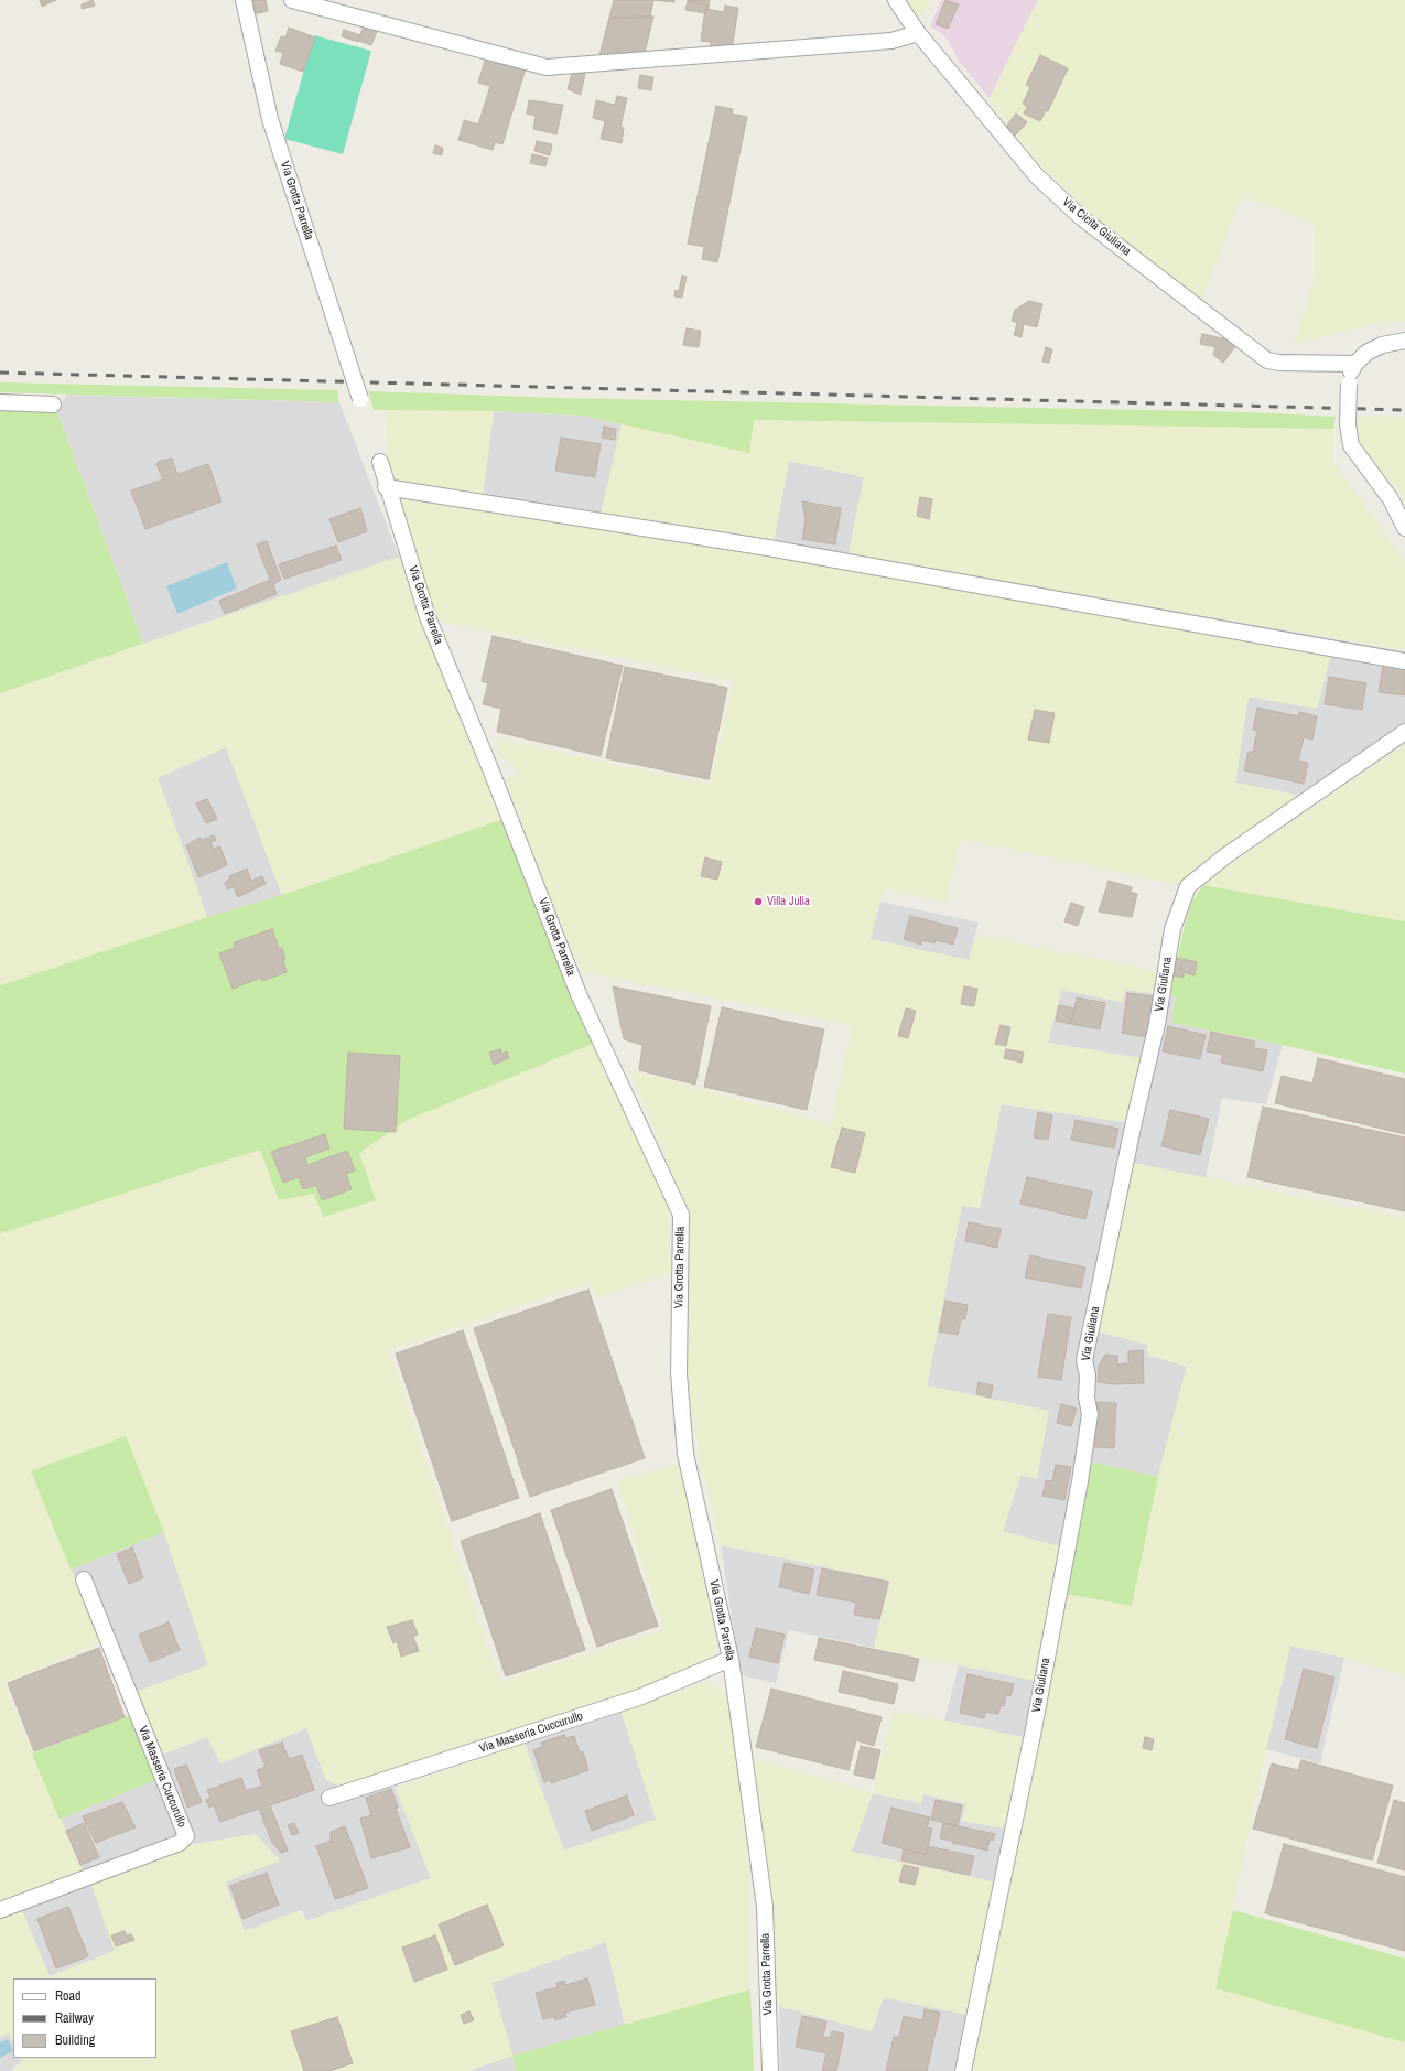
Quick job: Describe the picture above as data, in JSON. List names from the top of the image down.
{
  "streets": {
    "street": [
      "Via Grotta Parrella",
      "Via Cicita Giuliana",
      "Via Giuliana",
      "Via Masseria Cuccurullo"
    ]
  },
  "crossings": [
    ["Via Grotta Parrella", "Via Masseria Cuccurullo"]
  ],
  "places": ["Villa Julia"],
  "legend": ["Road", "Railway", "Building"]
}
